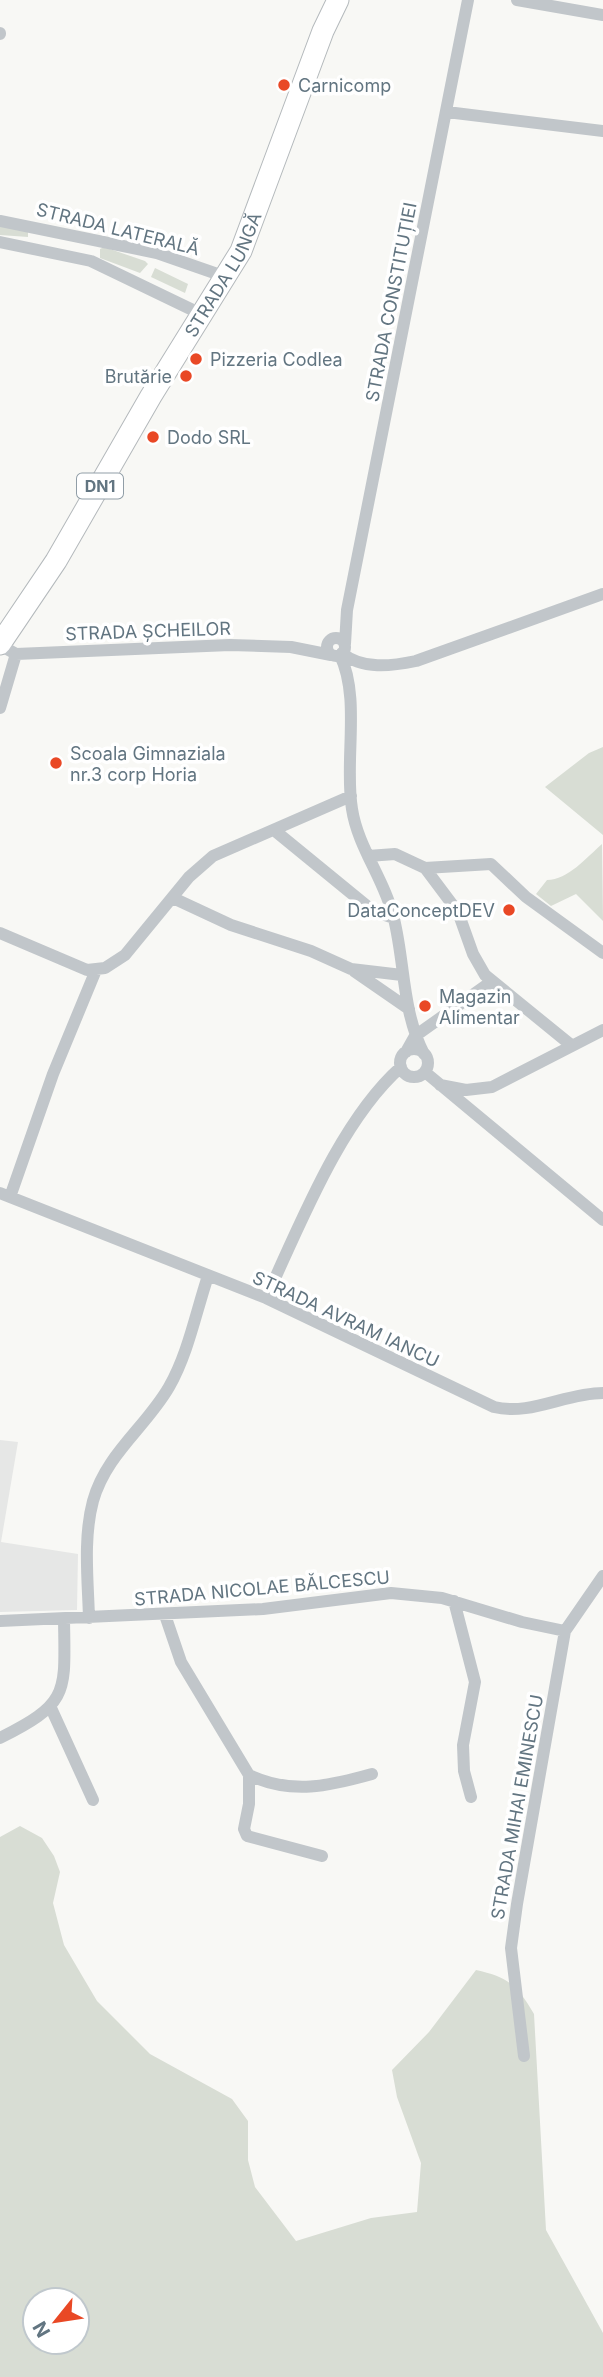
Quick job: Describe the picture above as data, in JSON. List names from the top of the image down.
{
  "streets": {
    "highway": ["STRADA LUNGĂ", "DN1"],
    "street": [
      "STRADA LATERALĂ",
      "STRADA CONSTITUȚIEI",
      "STRADA ȘCHEILOR",
      "STRADA AVRAM IANCU",
      "STRADA NICOLAE BĂLCESCU",
      "STRADA MIHAI EMINESCU"
    ]
  },
  "crossings": [
    ["STRADA LATERALĂ", "STRADA LUNGĂ"],
    ["STRADA LUNGĂ", "STRADA ȘCHEILOR"],
    ["STRADA CONSTITUȚIEI", "STRADA ȘCHEILOR"],
    ["STRADA NICOLAE BĂLCESCU", "STRADA MIHAI EMINESCU"]
  ],
  "places": [
    "Carnicomp",
    "Pizzeria Codlea",
    "Brutărie",
    "Dodo SRL",
    "Scoala Gimnaziala nr.3 corp Horia",
    "DataConceptDEV",
    "Magazin Alimentar"
  ],
  "north": "bottom left"
}
